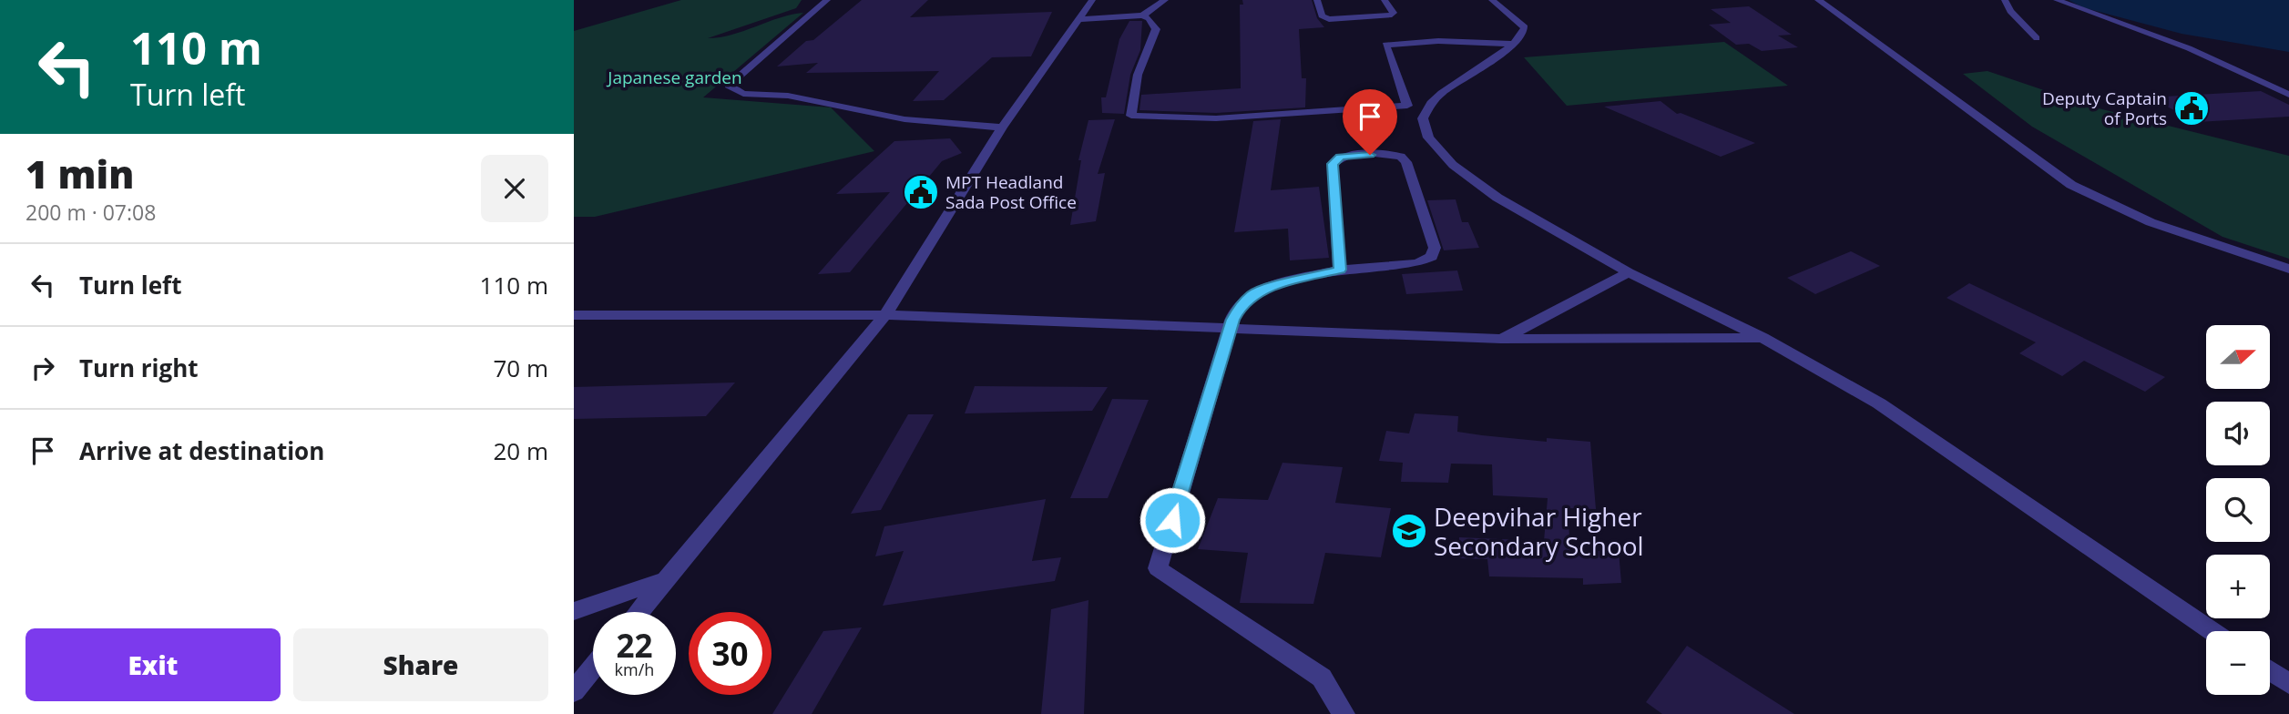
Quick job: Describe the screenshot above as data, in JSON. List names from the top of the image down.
{
  "parks": ["Japanese garden"],
  "places": {
    "public building": ["Deputy Captain of Ports", "MPT Headland Sada Post Office"],
    "school or university": ["Deepvihar Higher Secondary School"]
  },
  "north": "right",
  "page": {
    "turn": ["110 m", "Turn left"],
    "heading": ["1 min", "200 m · 07:08"],
    "list": [
      {
        "name": "Turn left",
        "value": "110 m"
      },
      {
        "name": "Turn right",
        "value": "70 m"
      },
      {
        "name": "Arrive at destination",
        "value": "20 m"
      }
    ],
    "map_buttons": ["+", "−"],
    "speed": "22 km/h",
    "limit": "30",
    "buttons": ["Exit", "Share"]
  }
}
